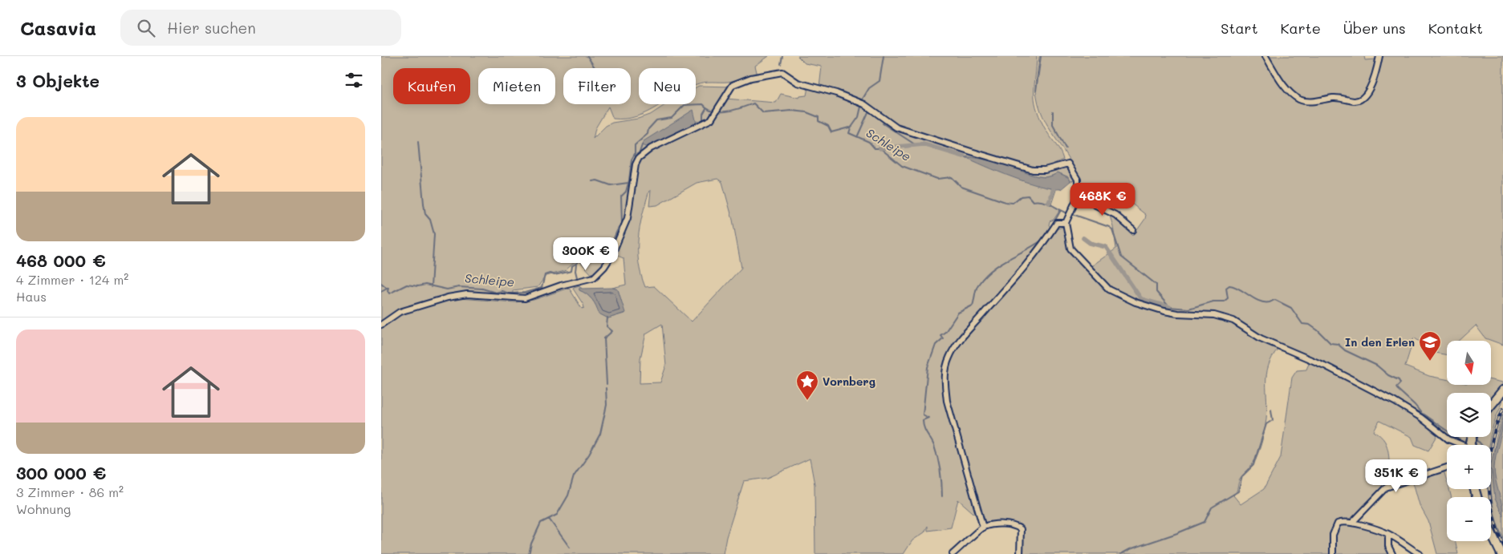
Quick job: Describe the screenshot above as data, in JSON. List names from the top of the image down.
{
  "water": ["Schleipe"],
  "places": {
    "school or university": ["In den Erlen"],
    "place": ["Vornberg"]
  },
  "north": "bottom",
  "page": {
    "header": "Casavia",
    "search": "Hier suchen",
    "nav": [
      "Start",
      "Karte",
      "Über uns",
      "Kontakt"
    ],
    "heading": "3 Objekte",
    "chip": [
      "Kaufen",
      "Mieten",
      "Filter",
      "Neu"
    ],
    "list": [
      {
        "name": "468 000 €",
        "note": "4 Zimmer · 124 m² · Haus"
      },
      {
        "name": "300 000 €",
        "note": "3 Zimmer · 86 m² · Wohnung"
      }
    ],
    "price": ["468K €", "300K €", "351K €"],
    "map_buttons": ["+", "−"]
  }
}
